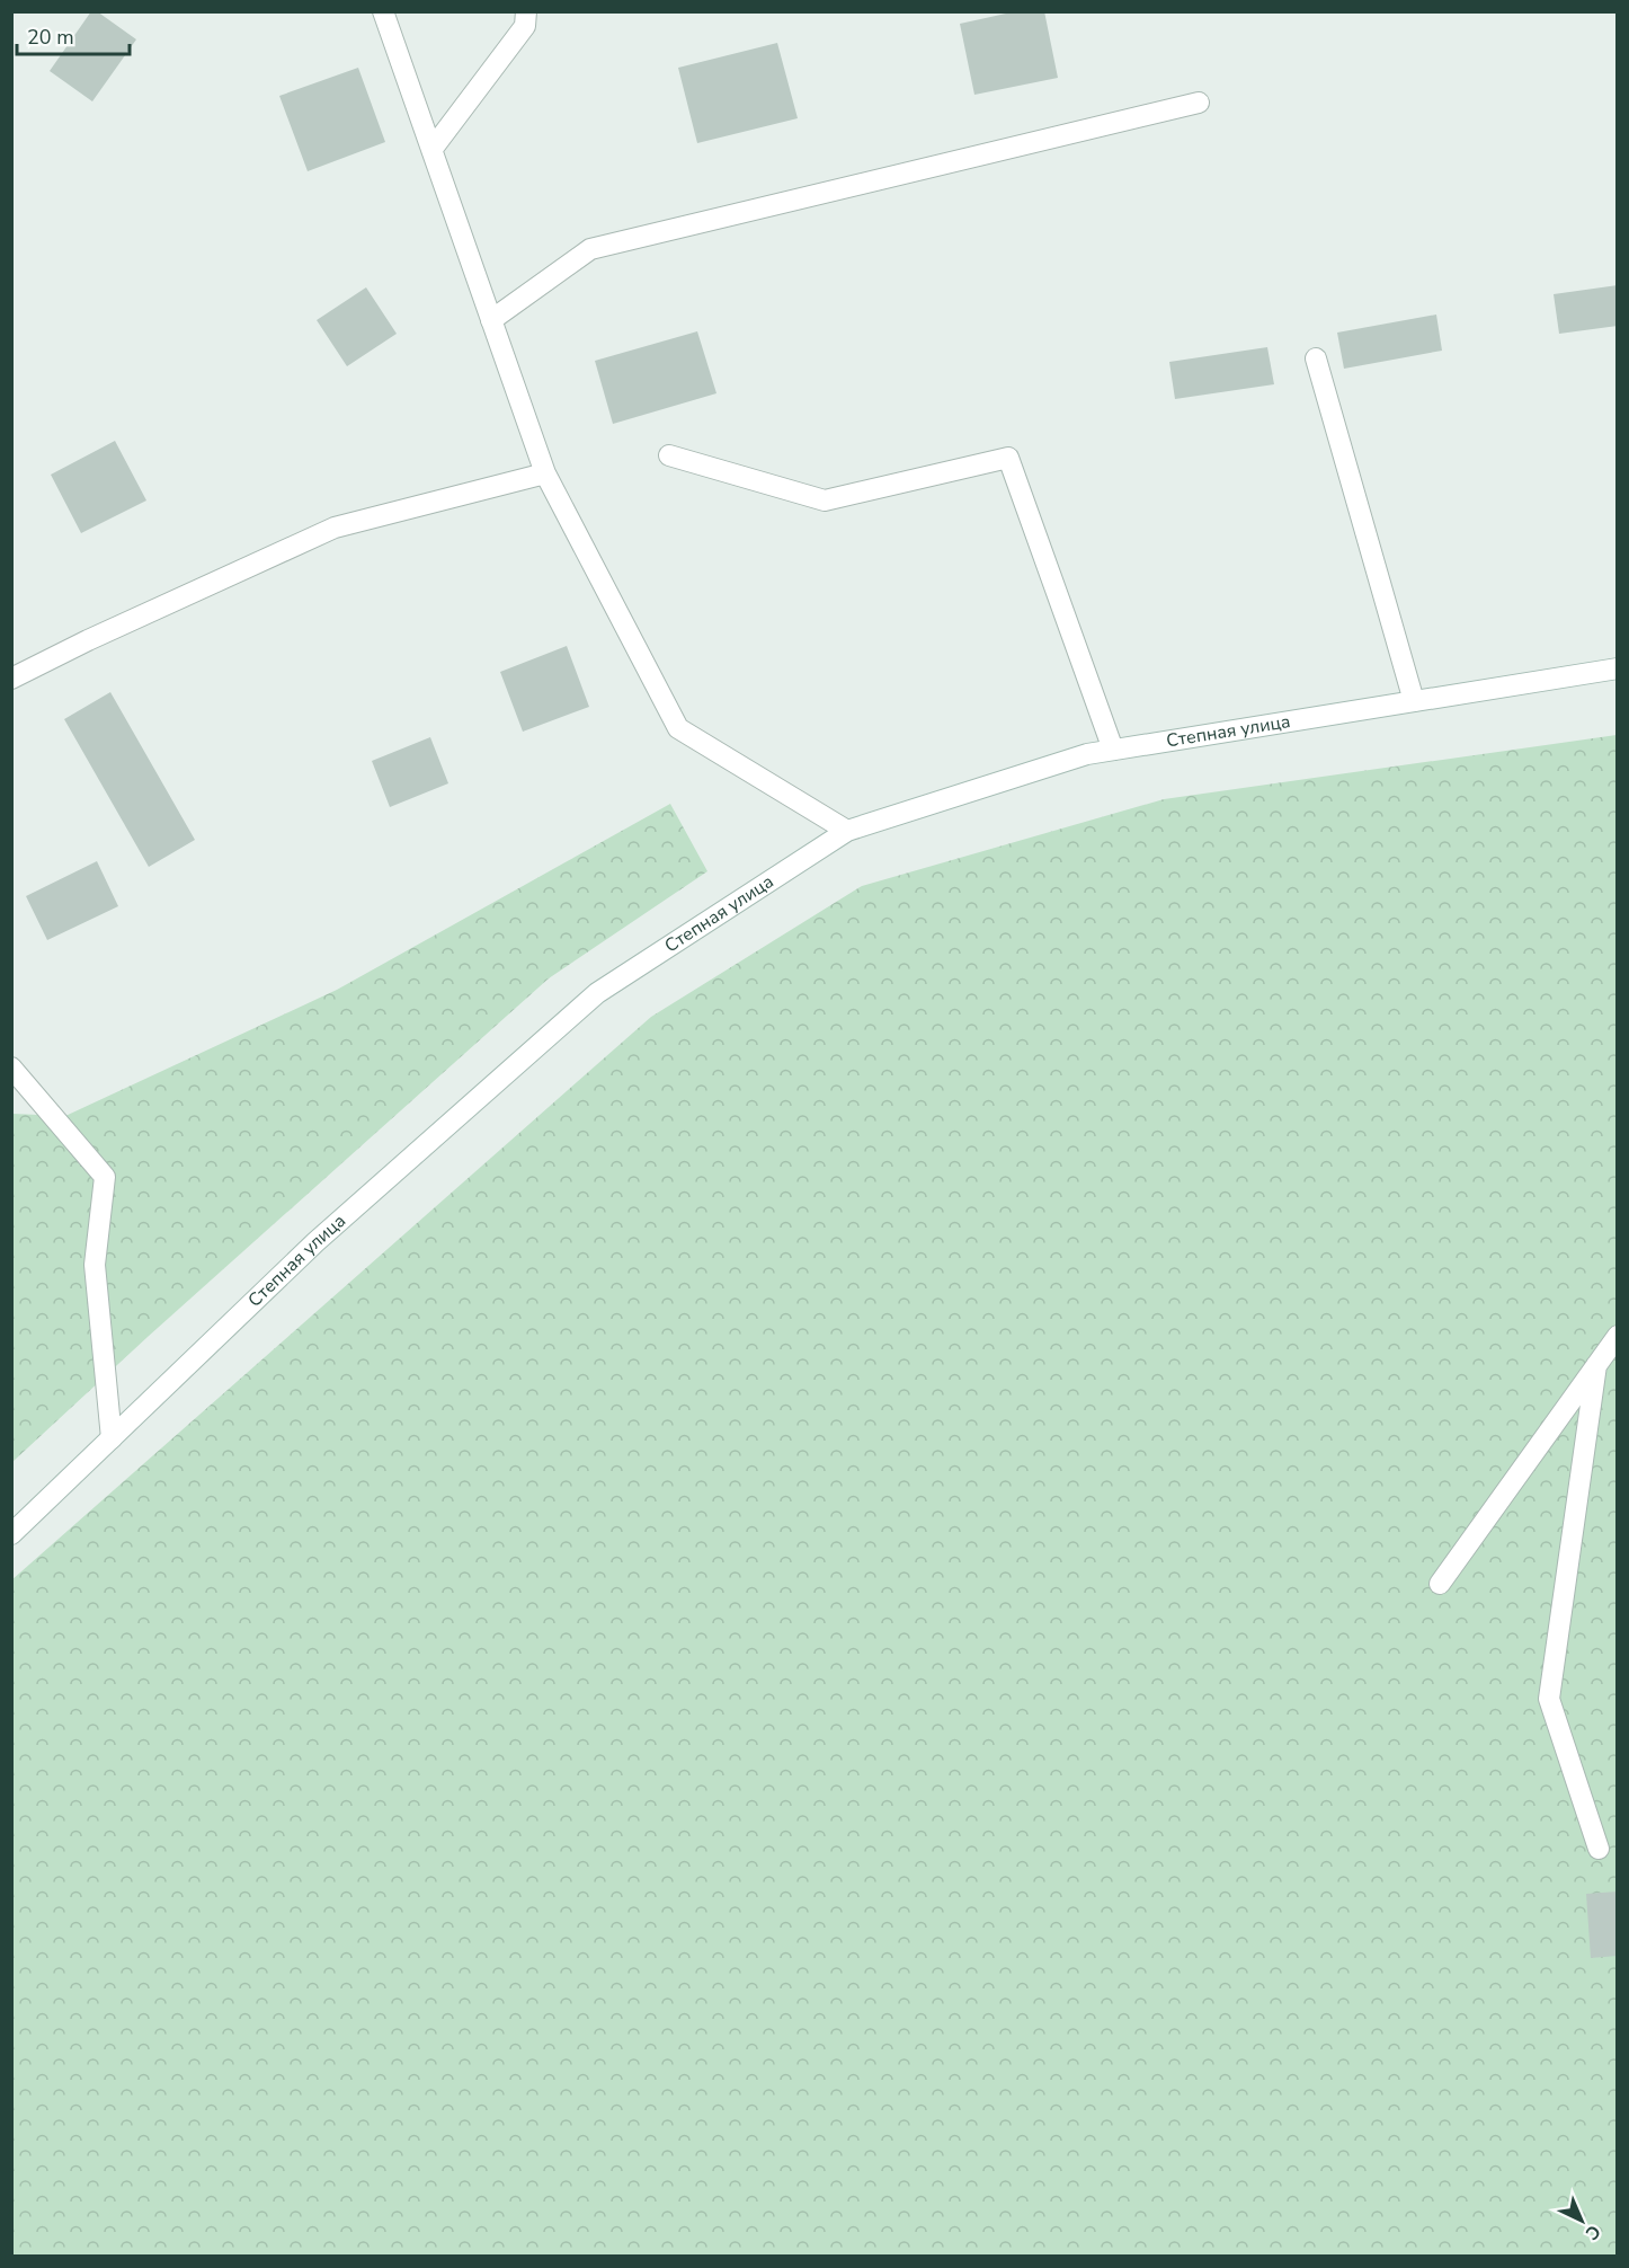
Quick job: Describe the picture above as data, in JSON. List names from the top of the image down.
{
  "streets": {
    "street": ["Степная улица"]
  },
  "scale_bar": "20 m",
  "north": "bottom right"
}
